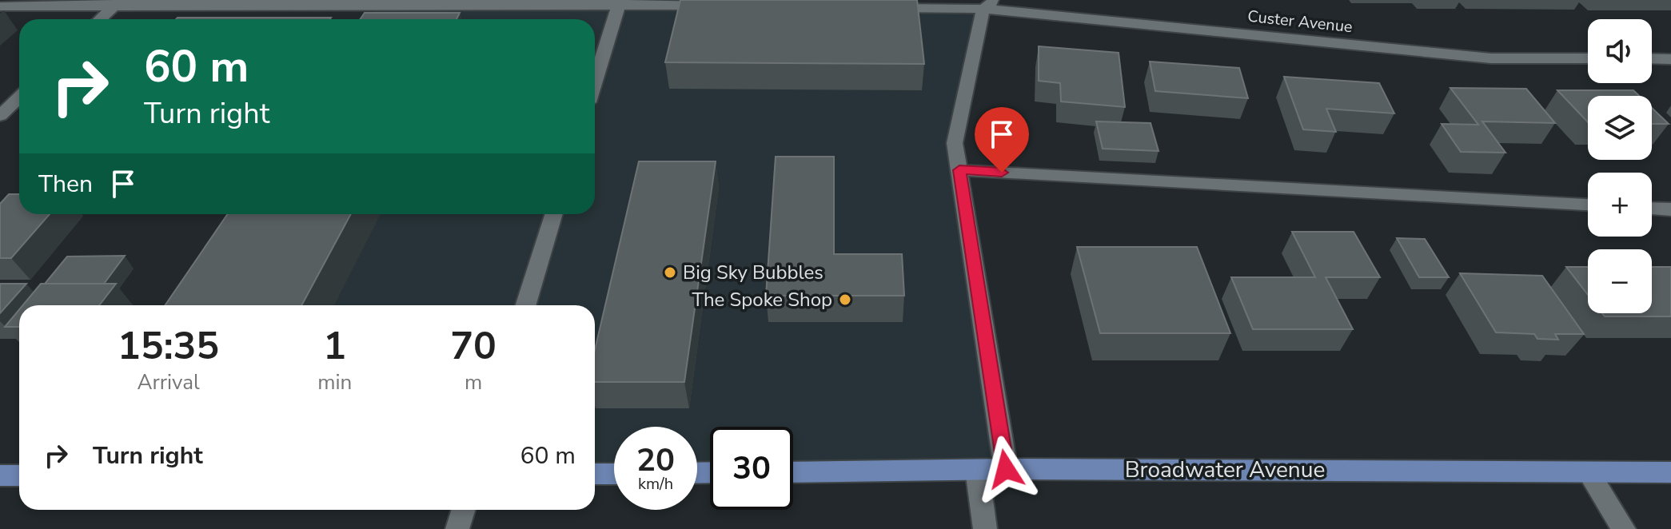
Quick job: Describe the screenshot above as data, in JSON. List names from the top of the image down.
{
  "streets": {
    "main road": ["Broadwater Avenue"],
    "street": ["Custer Avenue"]
  },
  "places": ["Big Sky Bubbles", "The Spoke Shop"],
  "page": {
    "map_buttons": ["+", "−"],
    "turn": ["60 m", "Turn right"],
    "then": "Then",
    "eta": [
      "15:35",
      "Arrival",
      "1",
      "min",
      "70",
      "m"
    ],
    "list": [
      {
        "name": "Turn right",
        "value": "60 m"
      }
    ],
    "speed": "20 km/h",
    "limit": "30"
  }
}
